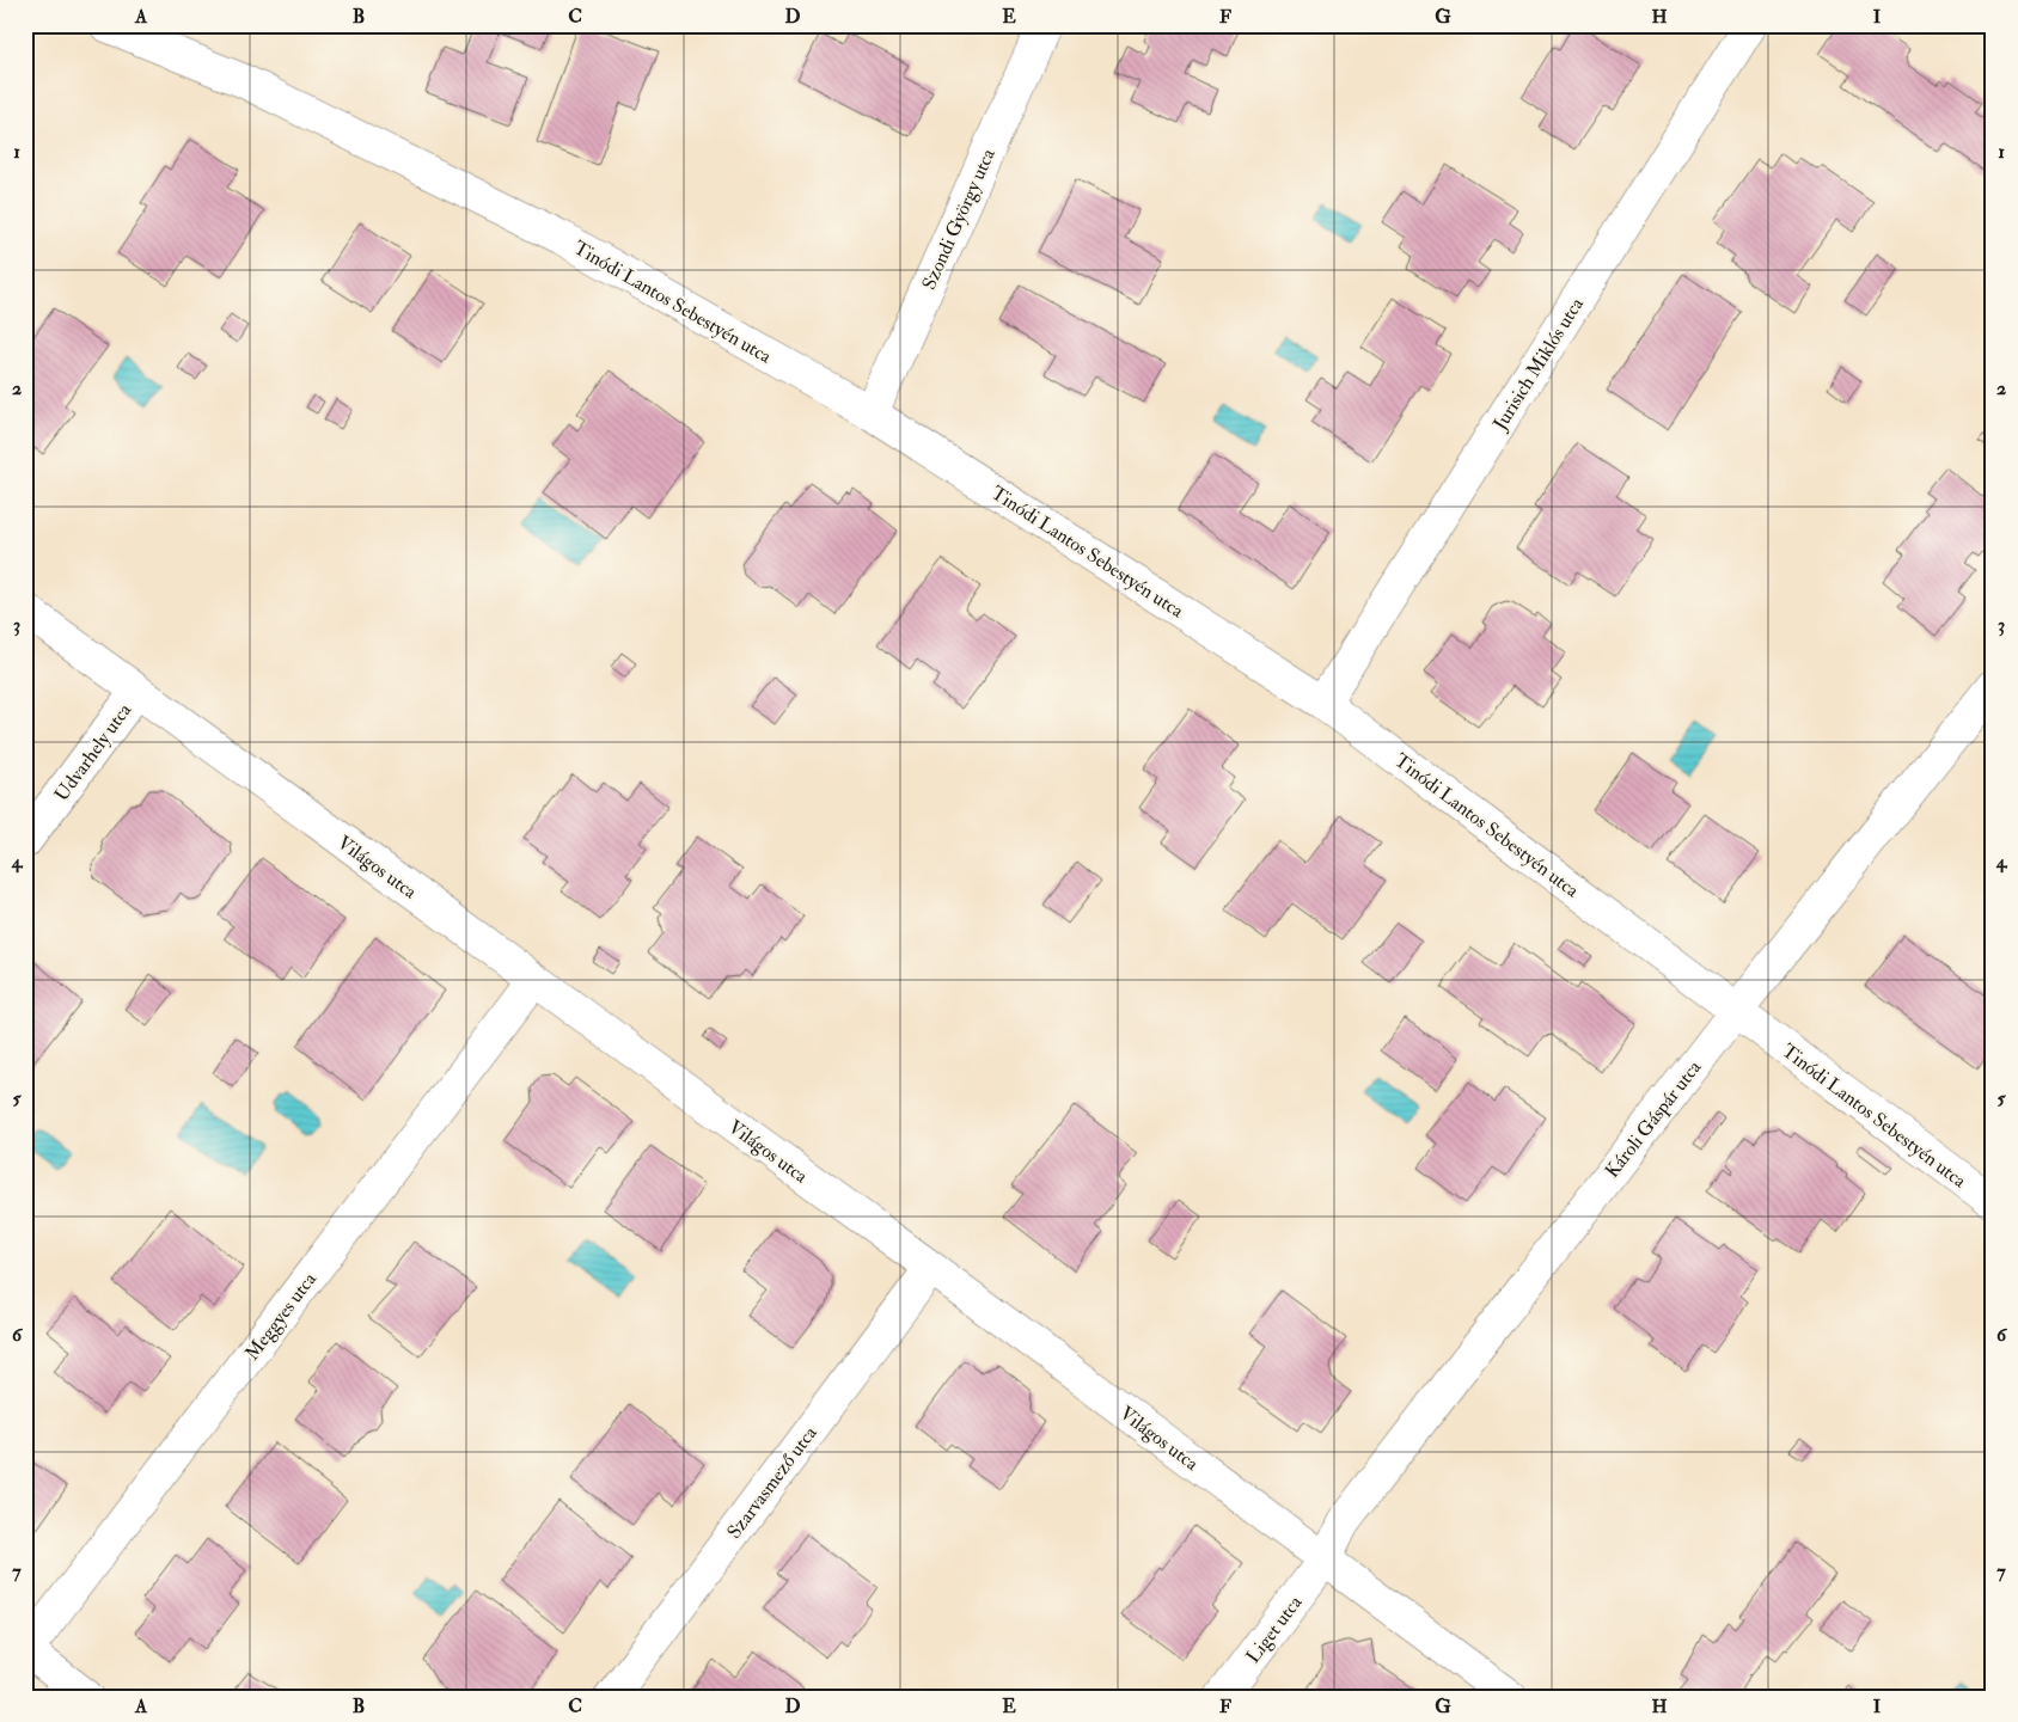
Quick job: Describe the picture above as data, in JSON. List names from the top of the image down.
{
  "streets": {
    "street": [
      "Szondi György utca",
      "Tinódi Lantos Sebestyén utca",
      "Jurisich Miklós utca",
      "Udvarhely utca",
      "Világos utca",
      "Károli Gáspár utca",
      "Meggyes utca",
      "Szarvasmező utca",
      "Liget utca"
    ]
  },
  "crossings": [
    ["Szondi György utca", "Tinódi Lantos Sebestyén utca"],
    ["Tinódi Lantos Sebestyén utca", "Jurisich Miklós utca"],
    ["Tinódi Lantos Sebestyén utca", "Károli Gáspár utca"],
    ["Udvarhely utca", "Világos utca"],
    ["Világos utca", "Károli Gáspár utca"],
    ["Világos utca", "Meggyes utca"],
    ["Világos utca", "Szarvasmező utca"],
    ["Világos utca", "Liget utca"],
    ["Károli Gáspár utca", "Liget utca"]
  ],
  "grid": {
    "columns": [
      "A",
      "B",
      "C",
      "D",
      "E",
      "F",
      "G",
      "H",
      "I"
    ],
    "rows": [
      "1",
      "2",
      "3",
      "4",
      "5",
      "6",
      "7"
    ]
  }
}
